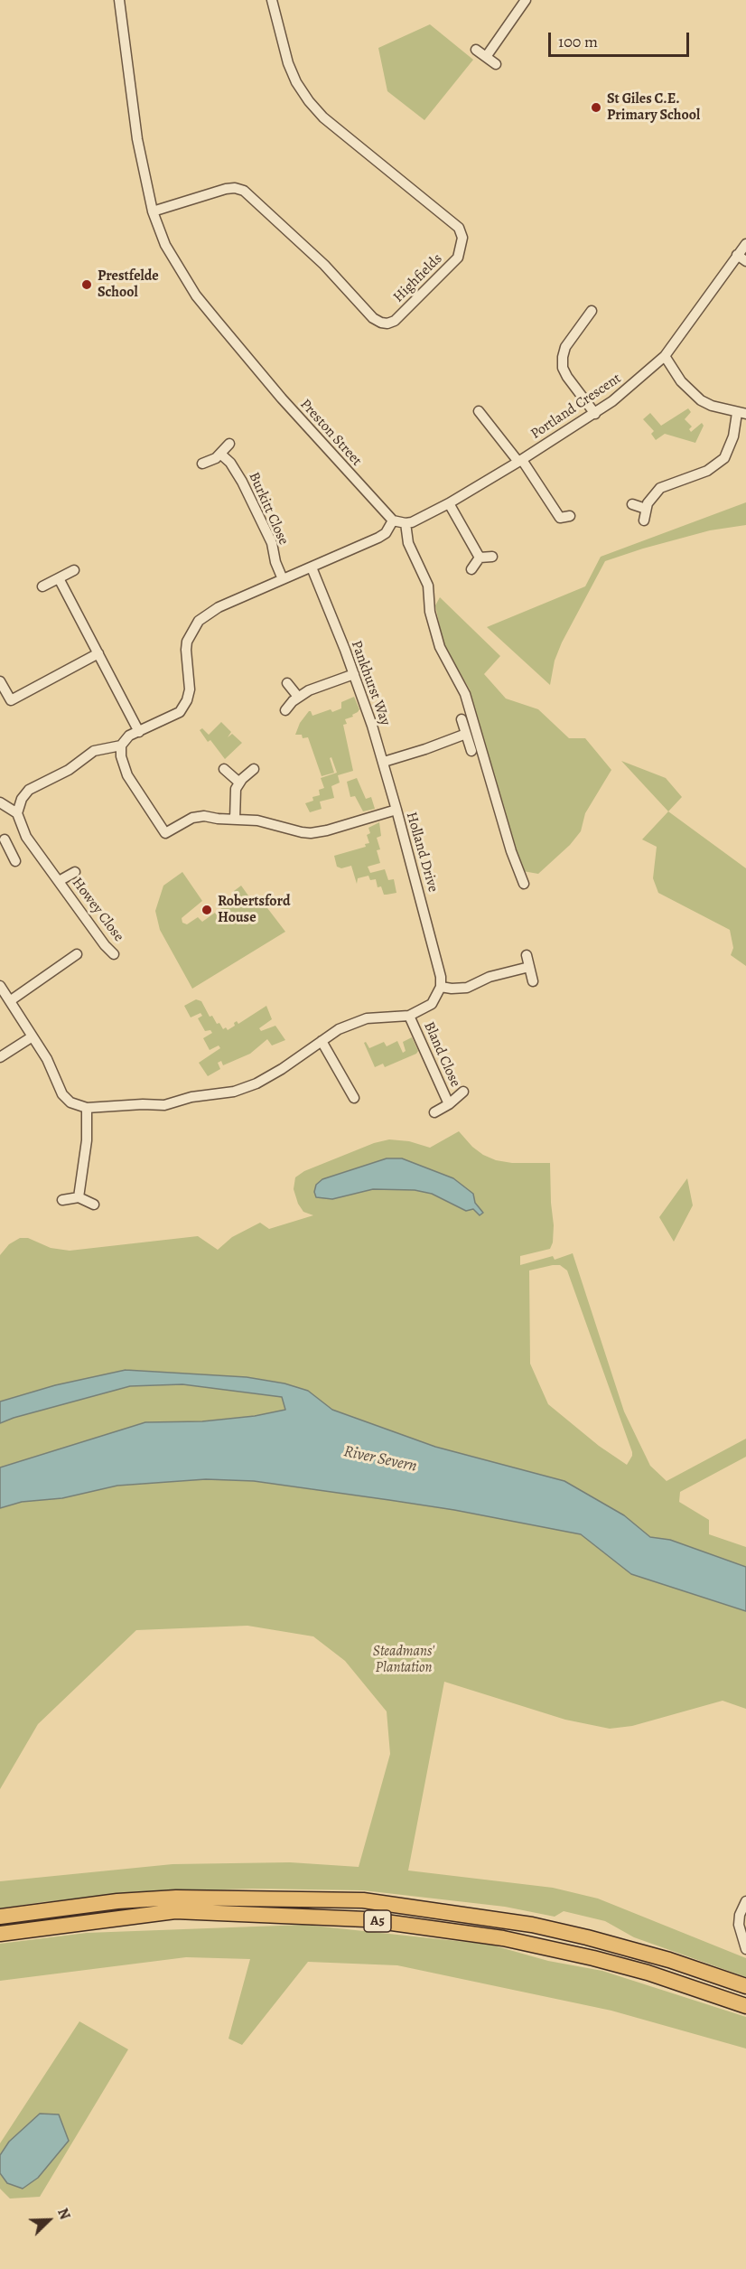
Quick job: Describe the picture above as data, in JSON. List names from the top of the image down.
{
  "streets": {
    "highway": ["A5"],
    "street": [
      "Highfields",
      "Portland Crescent",
      "Preston Street",
      "Burkitt Close",
      "Pankhurst Way",
      "Holland Drive",
      "Howey Close",
      "Bland Close"
    ]
  },
  "crossings": [
    ["Highfields", "Preston Street"],
    ["Pankhurst Way", "Holland Drive"]
  ],
  "water": ["River Severn"],
  "parks": ["Steadmans' Plantation"],
  "places": ["St Giles C.E. Primary School", "Prestfelde School", "Robertsford House"],
  "scale_bar": "100 m",
  "north": "top right"
}
